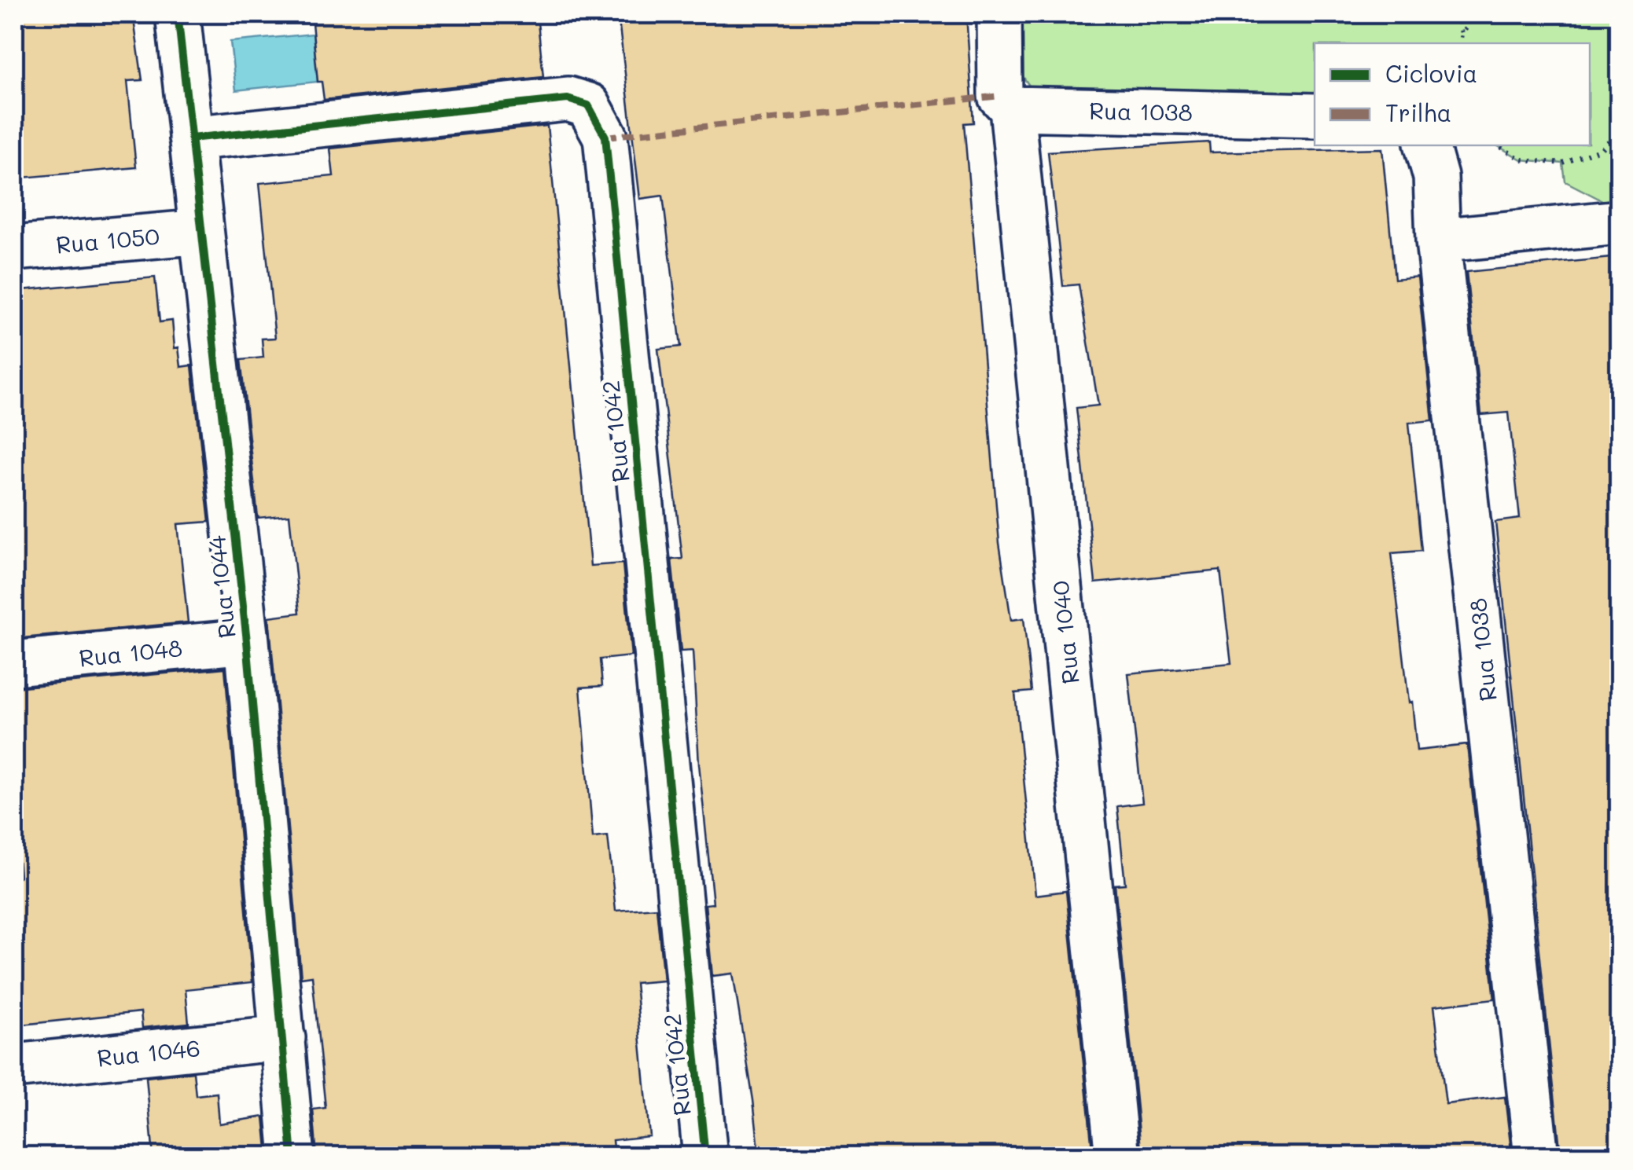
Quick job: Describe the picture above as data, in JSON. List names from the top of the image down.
{
  "streets": {
    "street": [
      "Rua 1038",
      "Rua 1050",
      "Rua 1042",
      "Rua 1044",
      "Rua 1040",
      "Rua 1048",
      "Rua 1046"
    ]
  },
  "crossings": [
    ["Rua 1038", "Rua 1040"],
    ["Rua 1050", "Rua 1044"],
    ["Rua 1042", "Rua 1044"],
    ["Rua 1044", "Rua 1048"],
    ["Rua 1044", "Rua 1046"]
  ],
  "legend": ["Ciclovia", "Trilha"]
}
